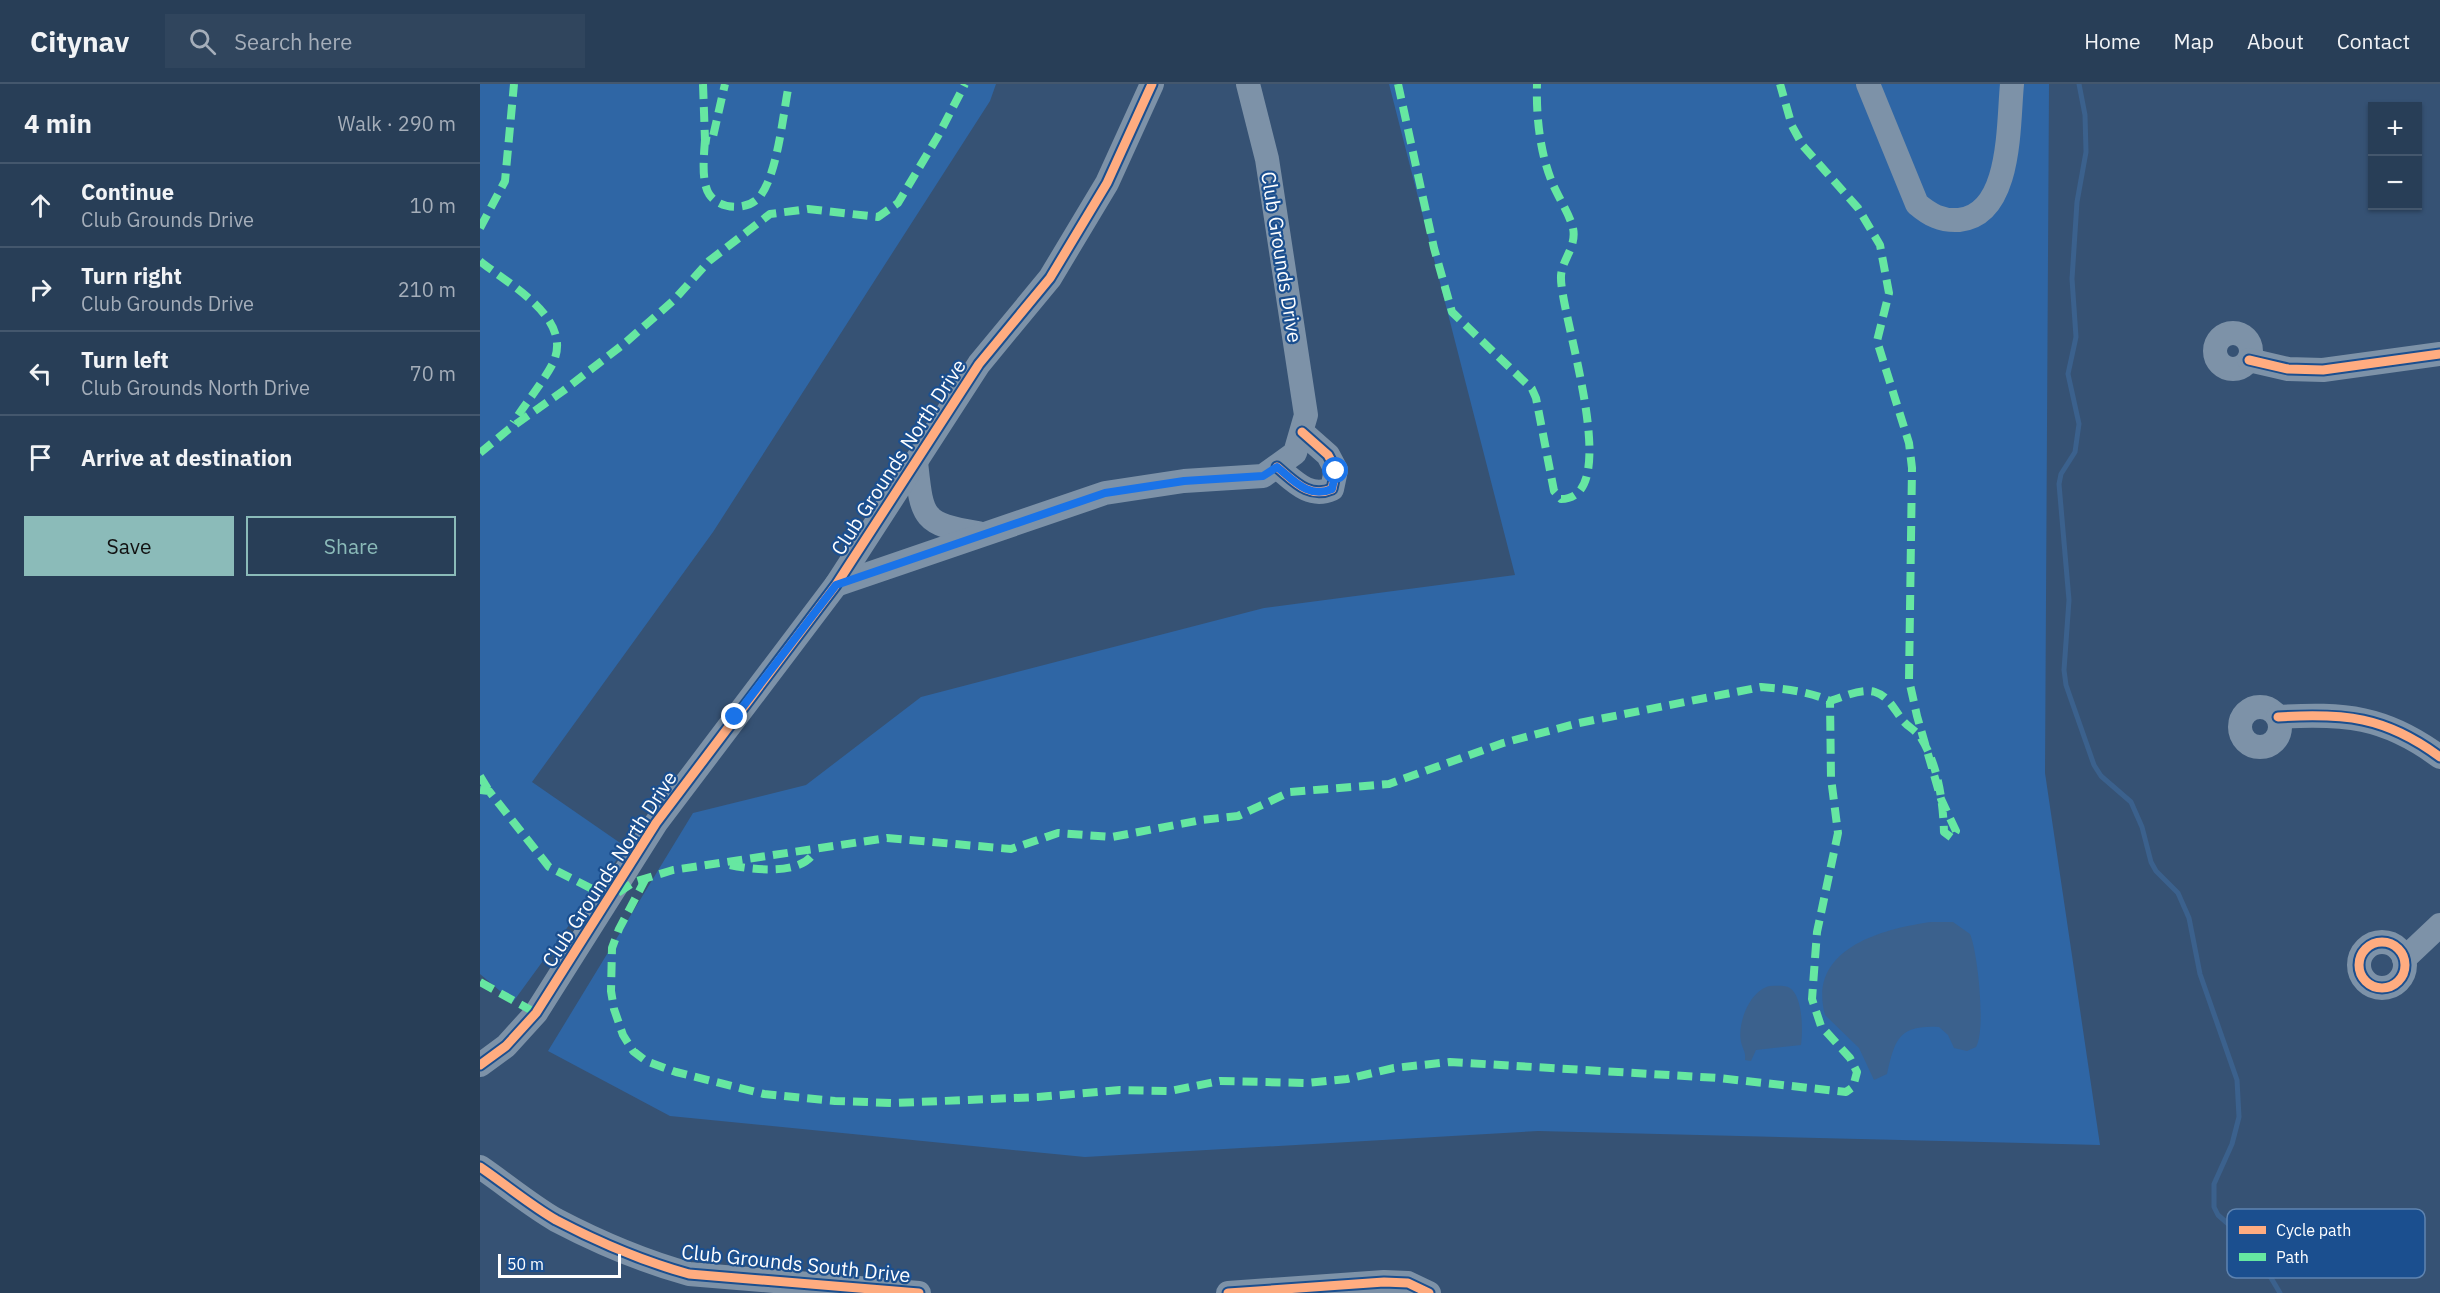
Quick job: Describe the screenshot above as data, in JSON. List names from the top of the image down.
{
  "streets": {
    "street": ["Club Grounds Drive", "Club Grounds North Drive", "Club Grounds South Drive"]
  },
  "crossings": [
    ["Club Grounds Drive", "Club Grounds North Drive"]
  ],
  "legend": ["Cycle path", "Path"],
  "scale_bar": "50 m",
  "page": {
    "header": "Citynav",
    "search": "Search here",
    "nav": [
      "Home",
      "Map",
      "About",
      "Contact"
    ],
    "heading": ["4 min", "Walk · 290 m"],
    "map_buttons": ["+", "−"],
    "list": [
      ["Continue", "Club Grounds Drive", "10 m"],
      ["Turn right", "Club Grounds Drive", "210 m"],
      ["Turn left", "Club Grounds North Drive", "70 m"],
      "Arrive at destination"
    ],
    "buttons": ["Save", "Share"],
    "scale": "50 m"
  }
}
